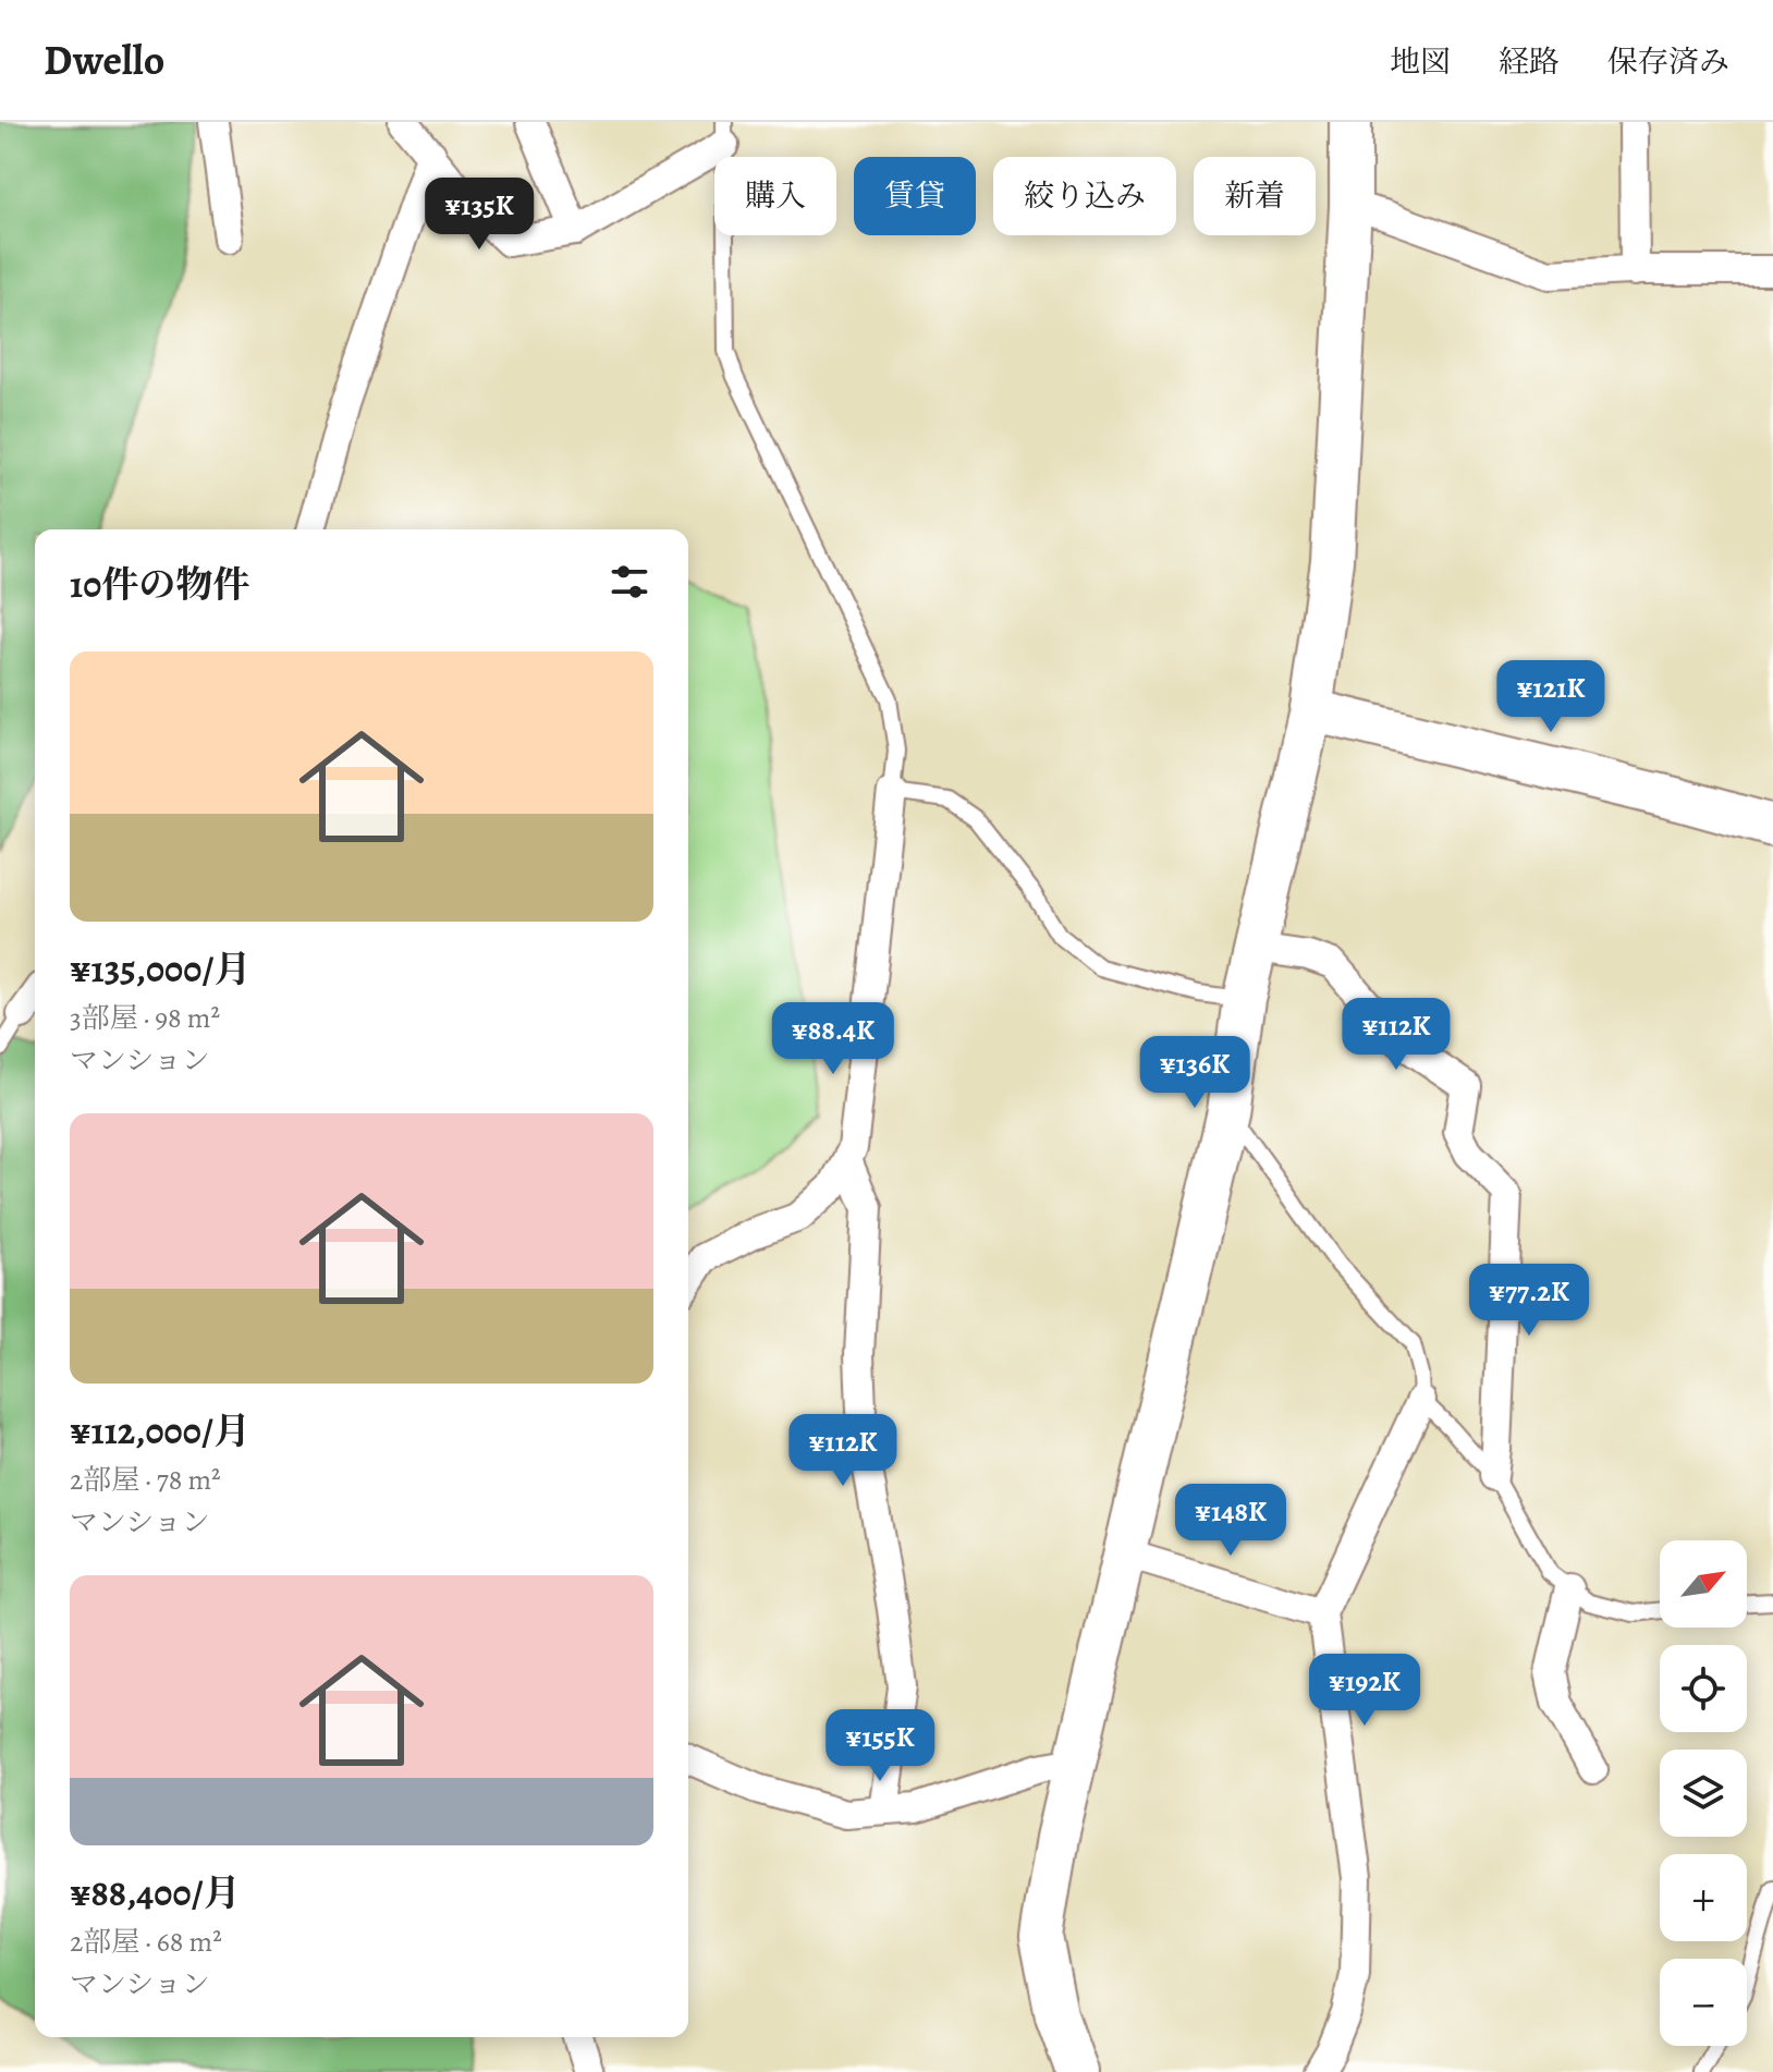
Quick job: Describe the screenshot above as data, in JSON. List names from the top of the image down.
{
  "north": "top right",
  "page": {
    "header": "Dwello",
    "nav": ["地図", "経路", "保存済み"],
    "chip": [
      "購入",
      "賃貸",
      "絞り込み",
      "新着"
    ],
    "price": [
      "¥135K",
      "¥121K",
      "¥112K",
      "¥88.4K",
      "¥136K",
      "¥77.2K",
      "¥112K",
      "¥148K",
      "¥192K",
      "¥155K"
    ],
    "heading": "10件の物件",
    "list": [
      {
        "name": "¥135,000/月",
        "note": "3部屋 · 98 m² · マンション"
      },
      {
        "name": "¥112,000/月",
        "note": "2部屋 · 78 m² · マンション"
      },
      {
        "name": "¥88,400/月",
        "note": "2部屋 · 68 m² · マンション"
      }
    ],
    "map_buttons": ["+", "−"]
  }
}
